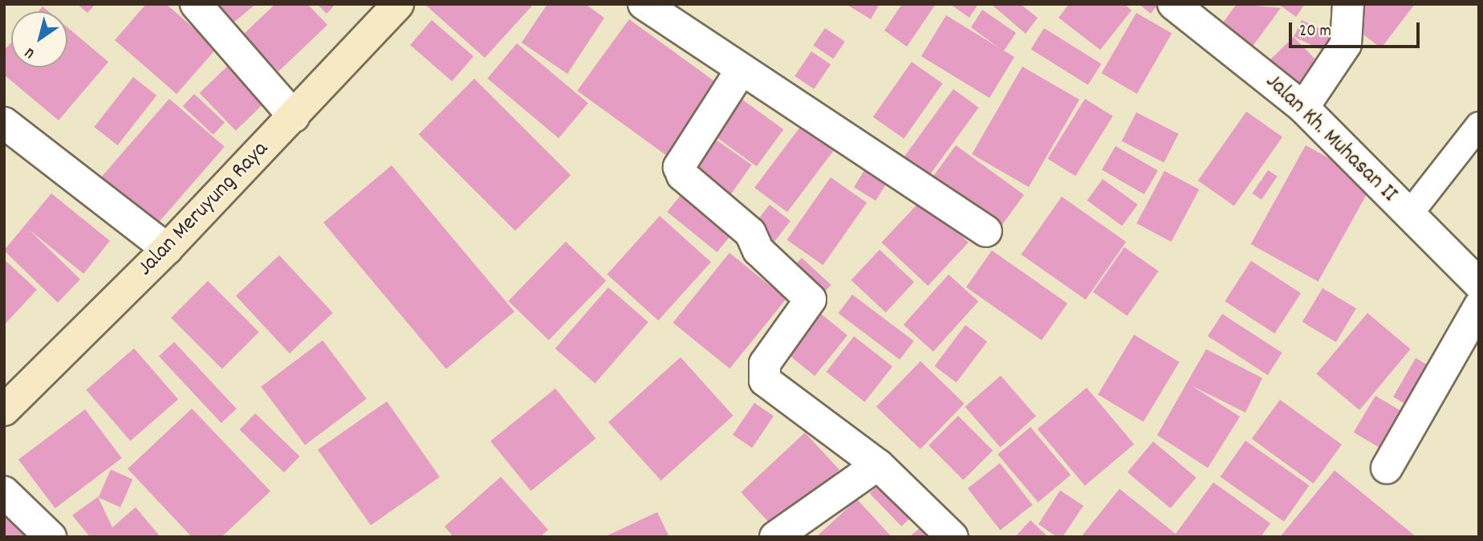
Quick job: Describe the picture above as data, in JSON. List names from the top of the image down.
{
  "streets": {
    "main road": ["Jalan Meruyung Raya"],
    "street": ["Jalan Kh. Muhasan II"]
  },
  "scale_bar": "20 m",
  "north": "bottom left"
}
